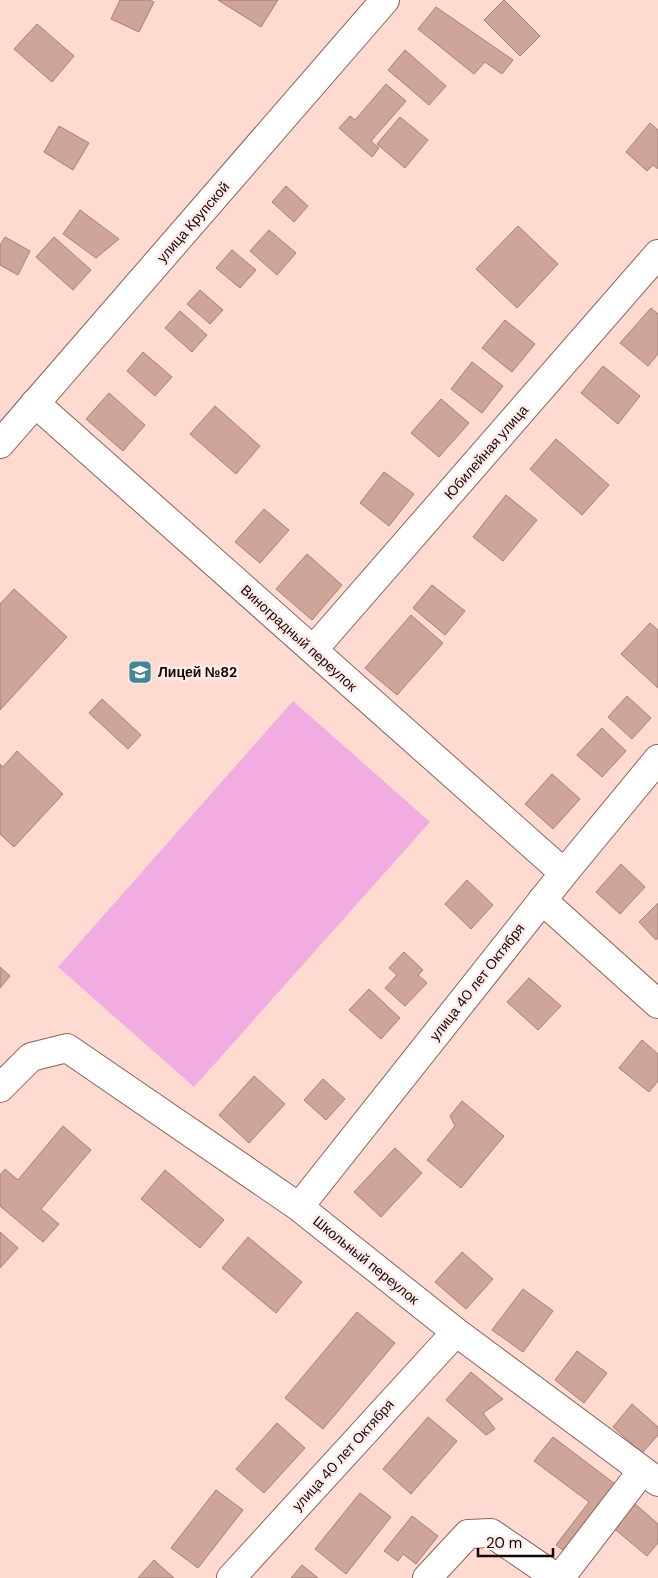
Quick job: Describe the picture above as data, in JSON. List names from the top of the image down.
{
  "streets": {
    "street": [
      "улица Крупской",
      "Юбилейная улица",
      "Виноградный переулок",
      "улица 40 лет Октября",
      "Школьный переулок"
    ]
  },
  "crossings": [
    ["улица Крупской", "Виноградный переулок"],
    ["Юбилейная улица", "Виноградный переулок"],
    ["Виноградный переулок", "улица 40 лет Октября"],
    ["улица 40 лет Октября", "Школьный переулок"]
  ],
  "places": {
    "school or university": ["Лицей №82"]
  },
  "scale_bar": "20 m"
}
